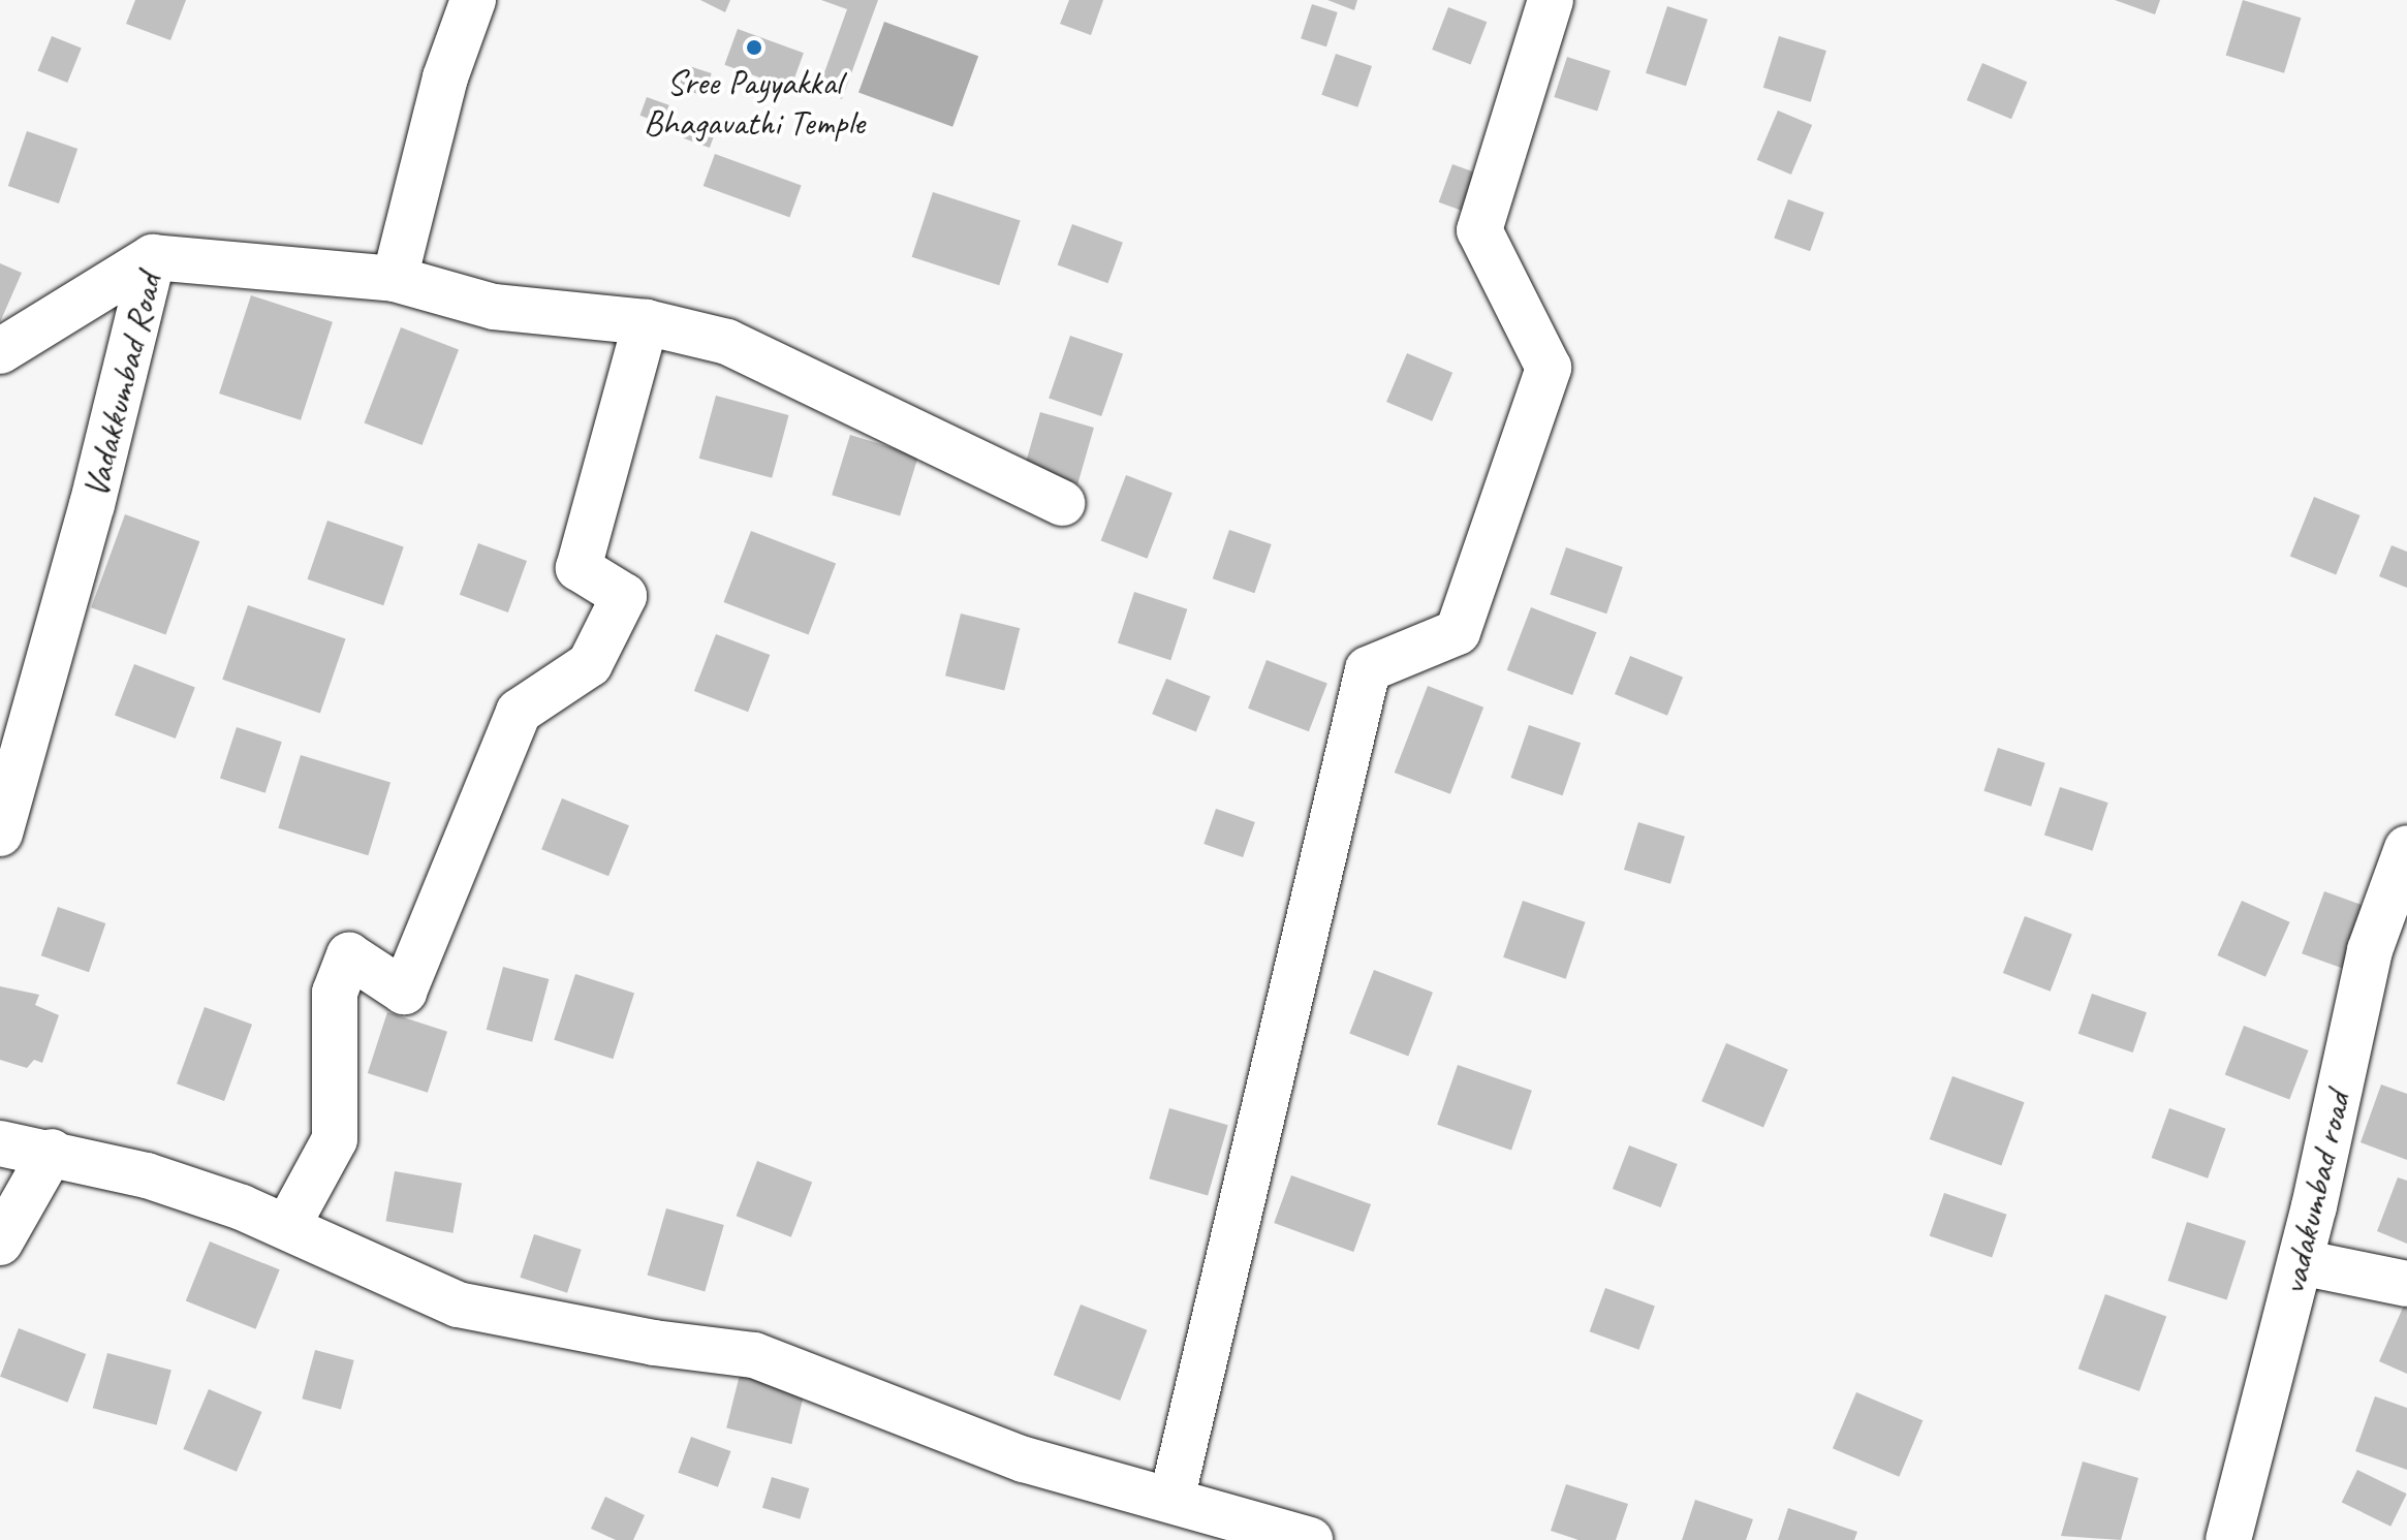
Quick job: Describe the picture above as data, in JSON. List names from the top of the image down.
{
  "streets": {
    "street": ["Vadakkumbad Road", "vadakumbad road"]
  },
  "places": ["Sree Payyakkal Bhagavathi Temple"]
}
